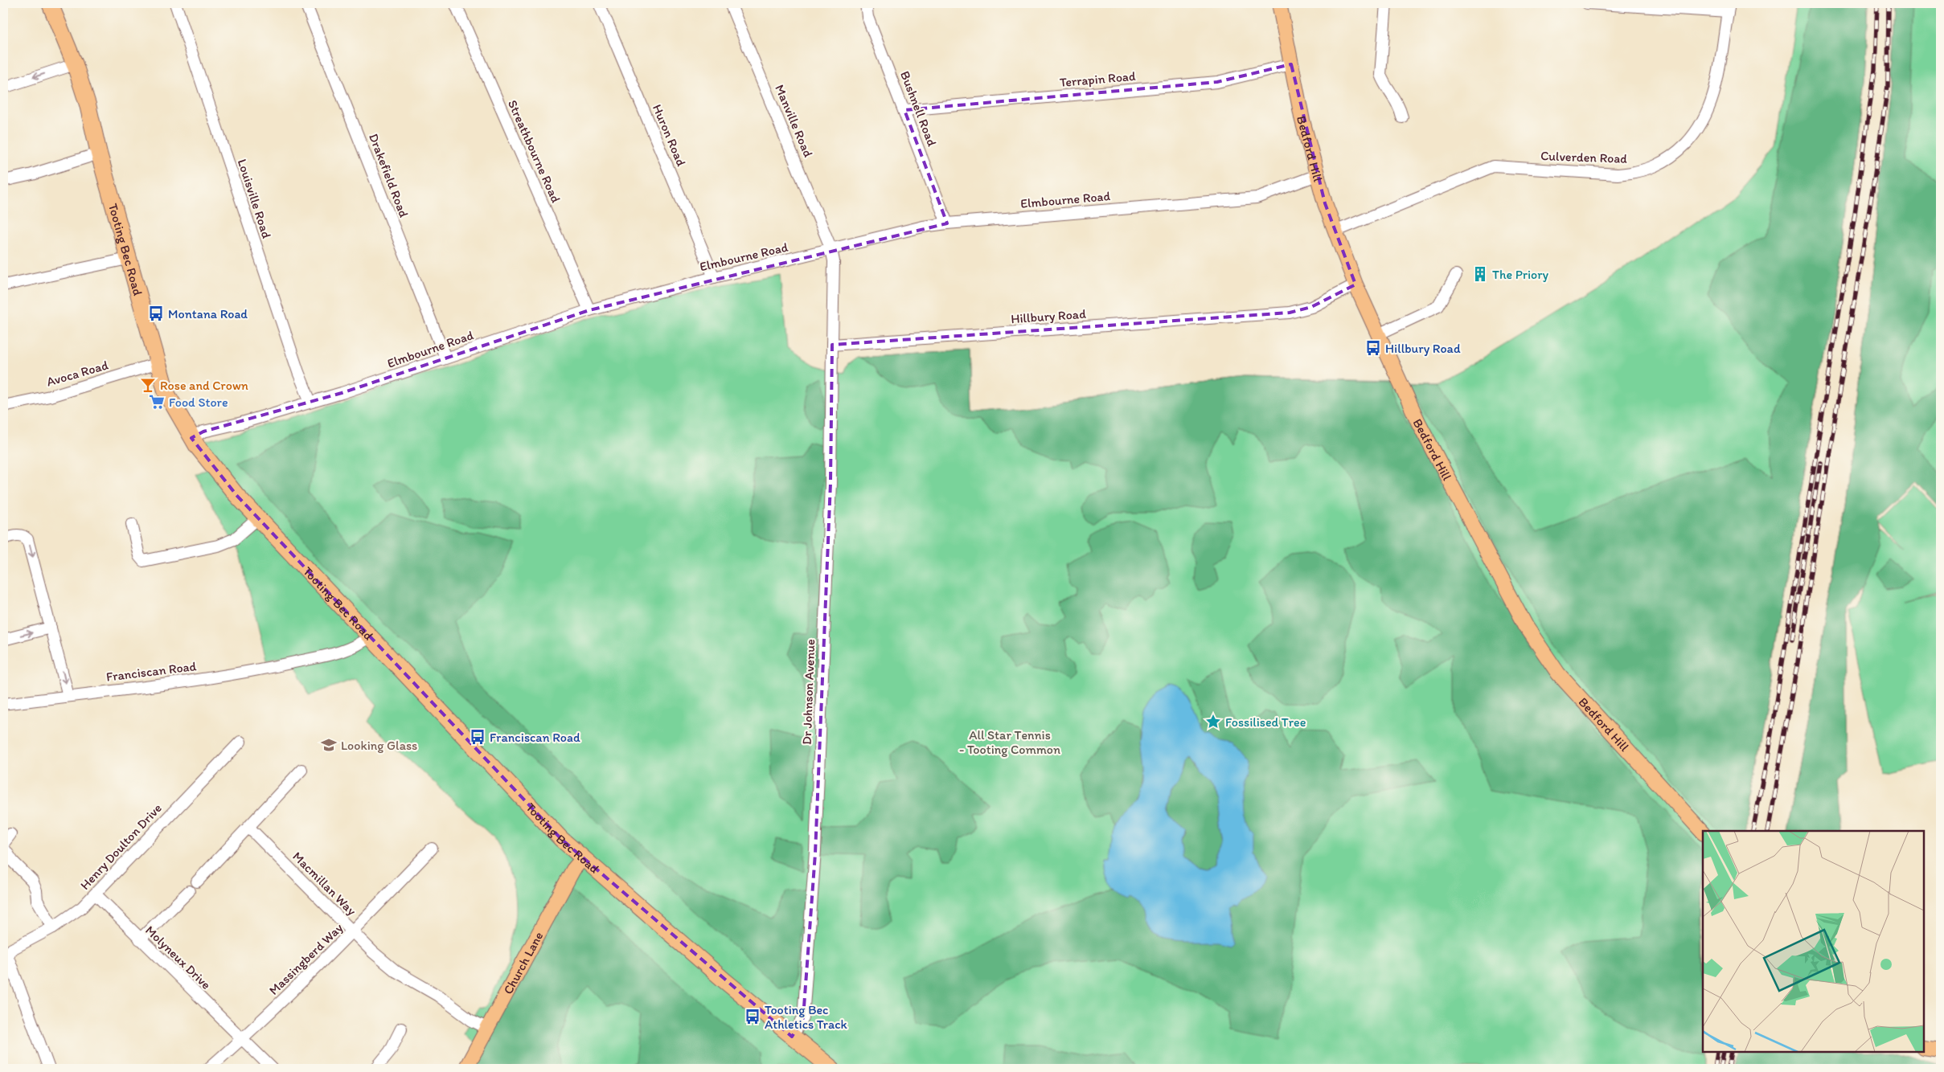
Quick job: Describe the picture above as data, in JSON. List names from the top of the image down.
{
  "streets": {
    "highway": ["Tooting Bec Road"],
    "main road": ["Bedford Hill", "Church Lane"],
    "street": [
      "Terrapin Road",
      "Bushnell Road",
      "Manville Road",
      "Huron Road",
      "Streathbourne Road",
      "Culverden Road",
      "Drakefield Road",
      "Louisville Road",
      "Elmbourne Road",
      "Hillbury Road",
      "Avoca Road",
      "Franciscan Road",
      "Dr Johnson Avenue",
      "Henry Doulton Drive",
      "Macmillan Way",
      "Molyneux Drive",
      "Massingberd Way"
    ]
  },
  "crossings": [
    ["Terrapin Road", "Bushnell Road"],
    ["Terrapin Road", "Bedford Hill"],
    ["Bushnell Road", "Elmbourne Road"],
    ["Manville Road", "Elmbourne Road"],
    ["Huron Road", "Elmbourne Road"],
    ["Bedford Hill", "Culverden Road"],
    ["Bedford Hill", "Elmbourne Road"],
    ["Bedford Hill", "Hillbury Road"],
    ["Streathbourne Road", "Elmbourne Road"],
    ["Drakefield Road", "Elmbourne Road"],
    ["Louisville Road", "Elmbourne Road"],
    ["Elmbourne Road", "Tooting Bec Road"],
    ["Tooting Bec Road", "Avoca Road"],
    ["Tooting Bec Road", "Franciscan Road"],
    ["Tooting Bec Road", "Dr Johnson Avenue"],
    ["Tooting Bec Road", "Church Lane"],
    ["Hillbury Road", "Dr Johnson Avenue"],
    ["Henry Doulton Drive", "Molyneux Drive"],
    ["Macmillan Way", "Massingberd Way"],
    ["Molyneux Drive", "Massingberd Way"],
    ["Massingberd Way", "Church Lane"]
  ],
  "parks": ["All Star Tennis - Tooting Common"],
  "places": {
    "building": ["The Priory"],
    "bus stop": [
      "Montana Road",
      "Hillbury Road",
      "Franciscan Road",
      "Tooting Bec Athletics Track"
    ],
    "bar": ["Rose and Crown"],
    "supermarket": ["Food Store"],
    "place": ["Fossilised Tree"],
    "school or university": ["Looking Glass"]
  }
}
